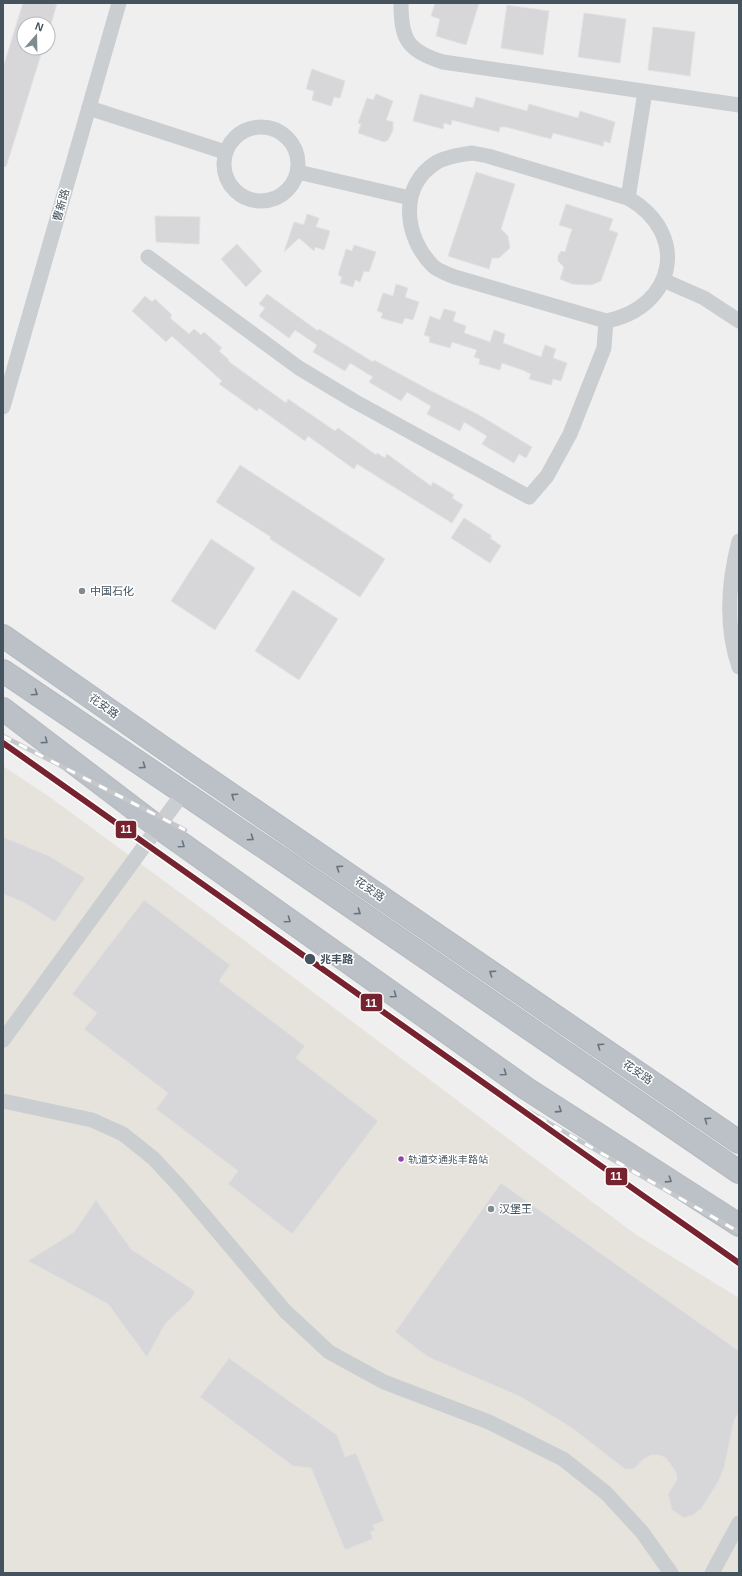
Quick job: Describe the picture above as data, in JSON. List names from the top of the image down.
{
  "streets": {
    "highway": ["花安路"],
    "street": ["曹新路"]
  },
  "places": [
    "中国石化",
    "兆丰路",
    "轨道交通兆丰路站",
    "汉堡王"
  ],
  "lines": ["transit line 11"],
  "north": "top"
}
